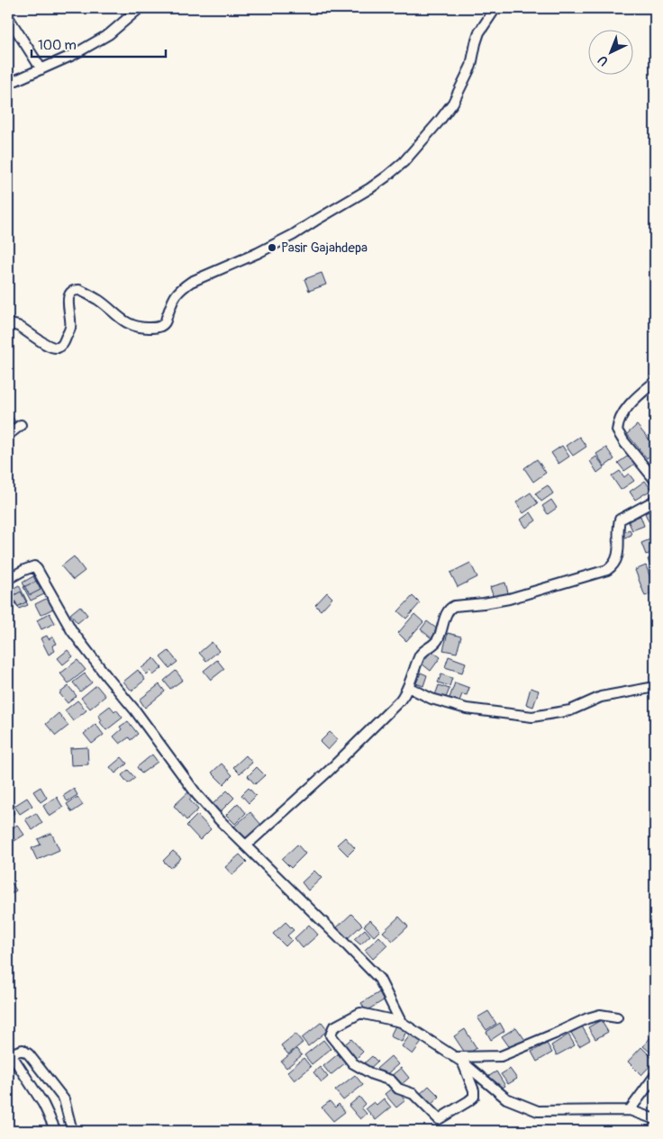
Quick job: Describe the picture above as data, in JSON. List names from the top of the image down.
{
  "places": ["Pasir Gajahdepa"],
  "scale_bar": "100 m",
  "north": "bottom left"
}
